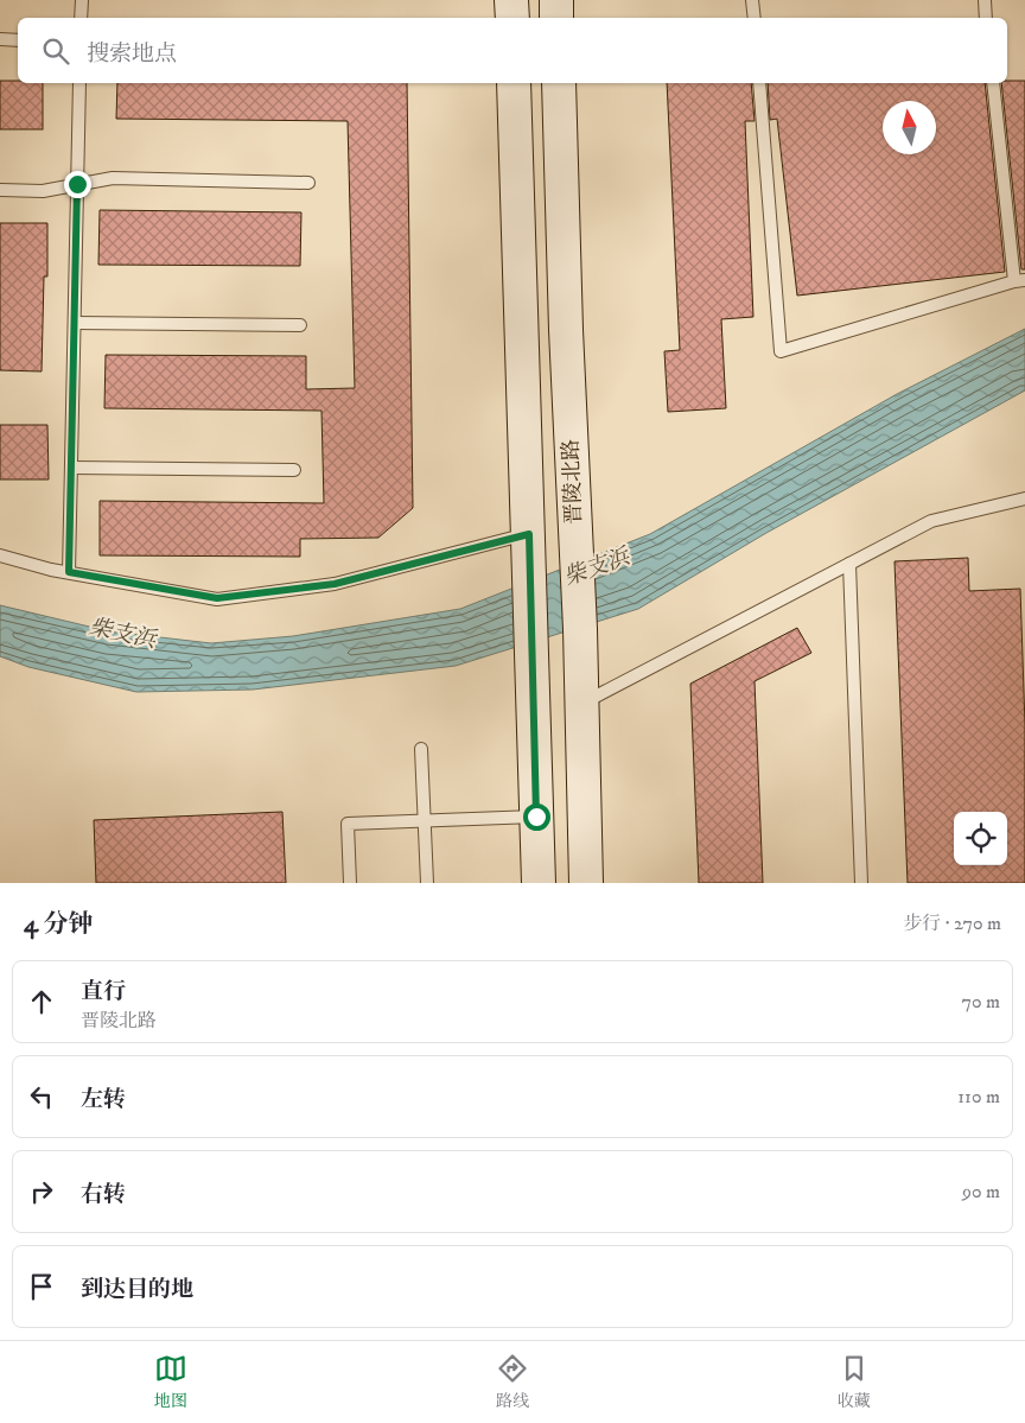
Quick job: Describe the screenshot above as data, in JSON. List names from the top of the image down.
{
  "streets": {
    "main road": ["晋陵北路"]
  },
  "water": ["柴支浜"],
  "north": "top",
  "page": {
    "search": "搜索地点",
    "heading": ["4 分钟", "步行 · 270 m"],
    "list": [
      ["直行", "晋陵北路", "70 m"],
      ["左转", "110 m"],
      ["右转", "90 m"],
      "到达目的地"
    ],
    "nav": ["地图", "路线", "收藏"]
  }
}
